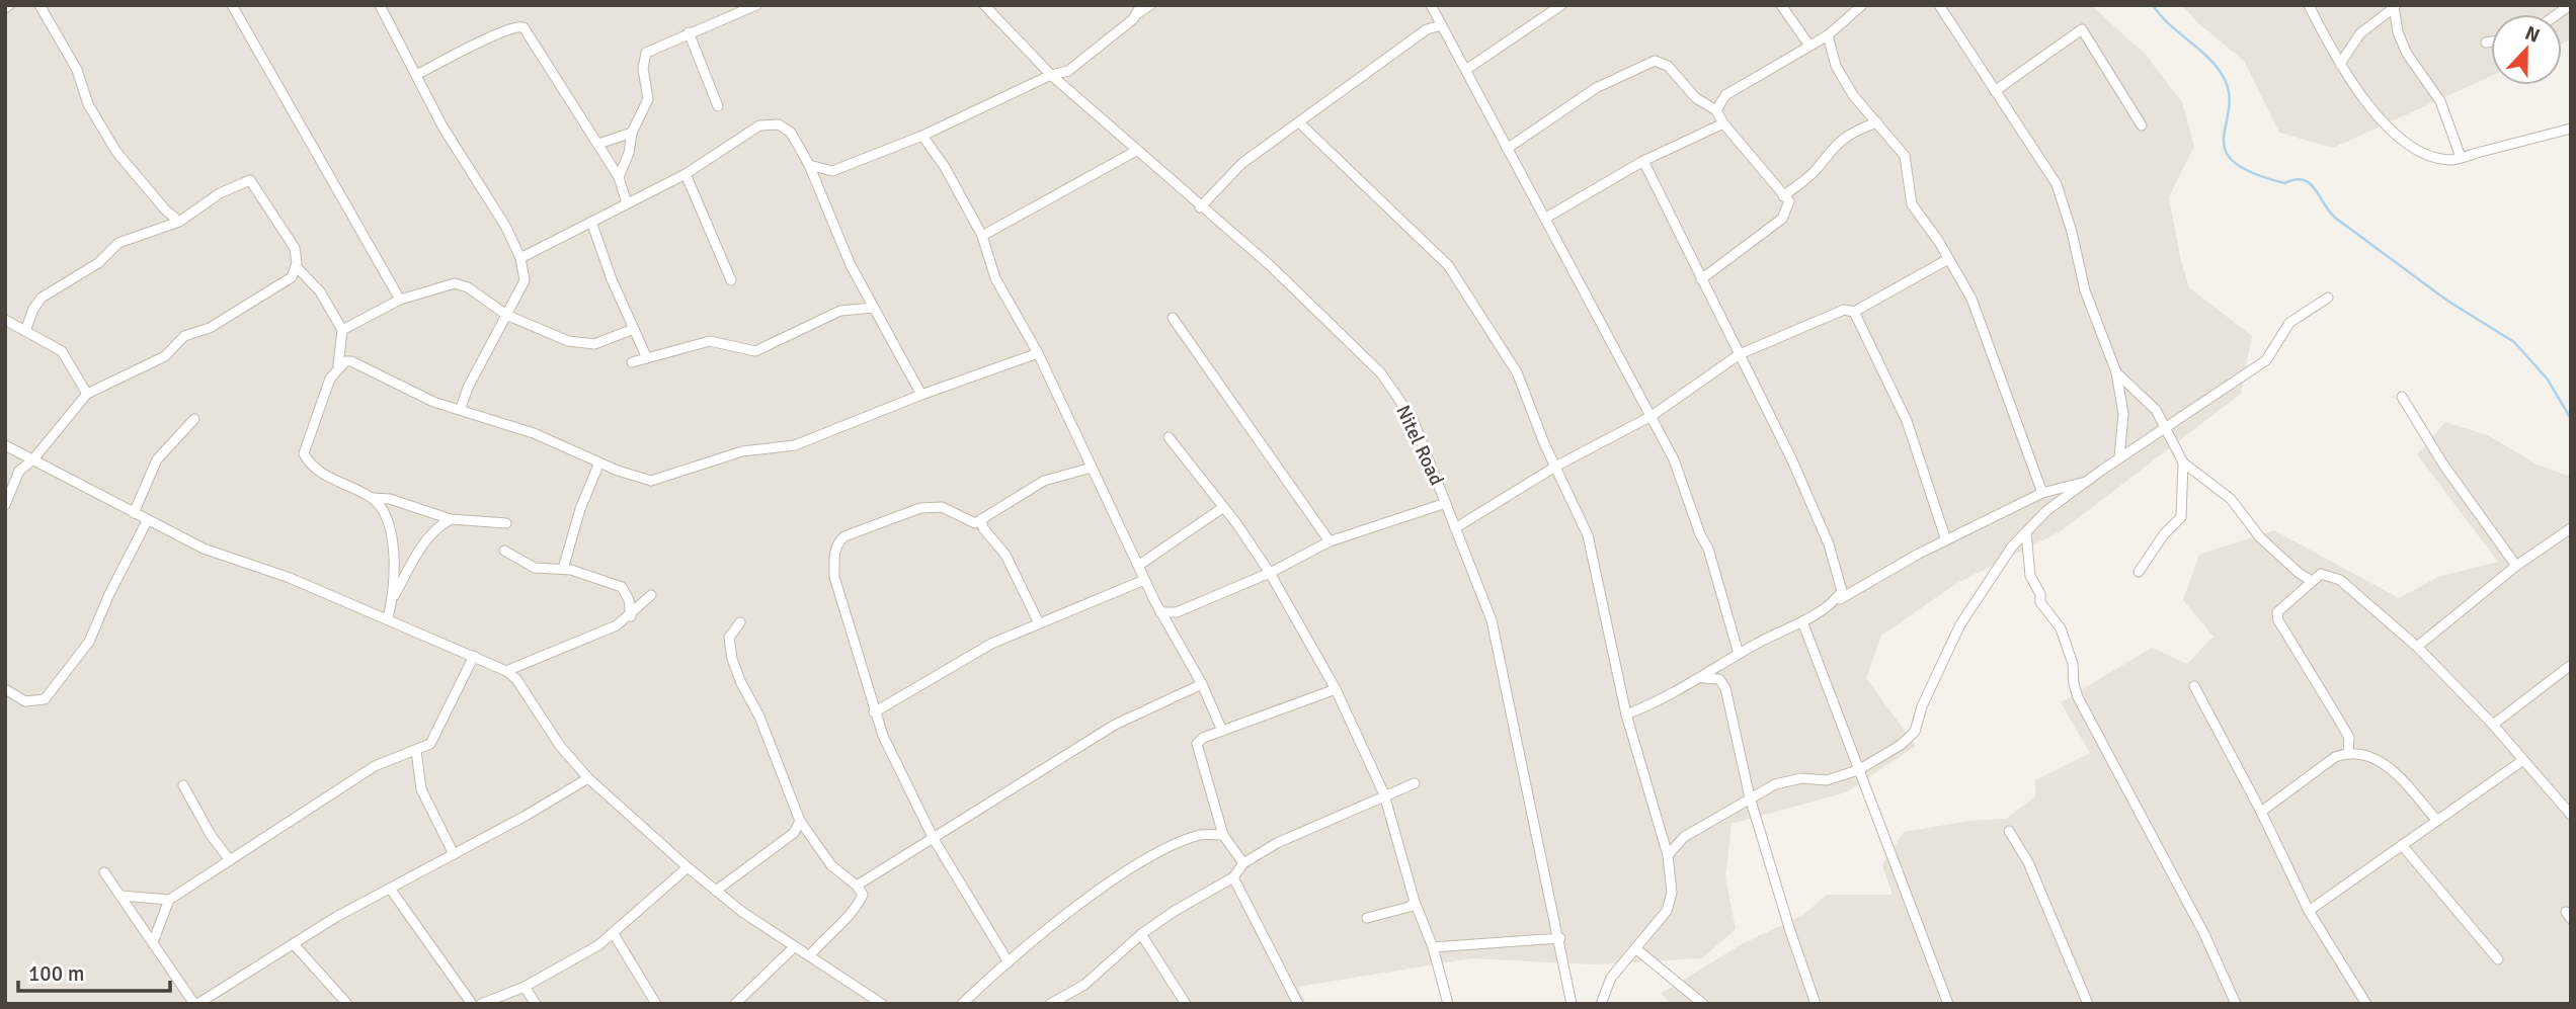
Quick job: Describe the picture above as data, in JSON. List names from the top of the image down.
{
  "streets": {
    "street": ["Nitel Road"]
  },
  "scale_bar": "100 m",
  "north": "top"
}
